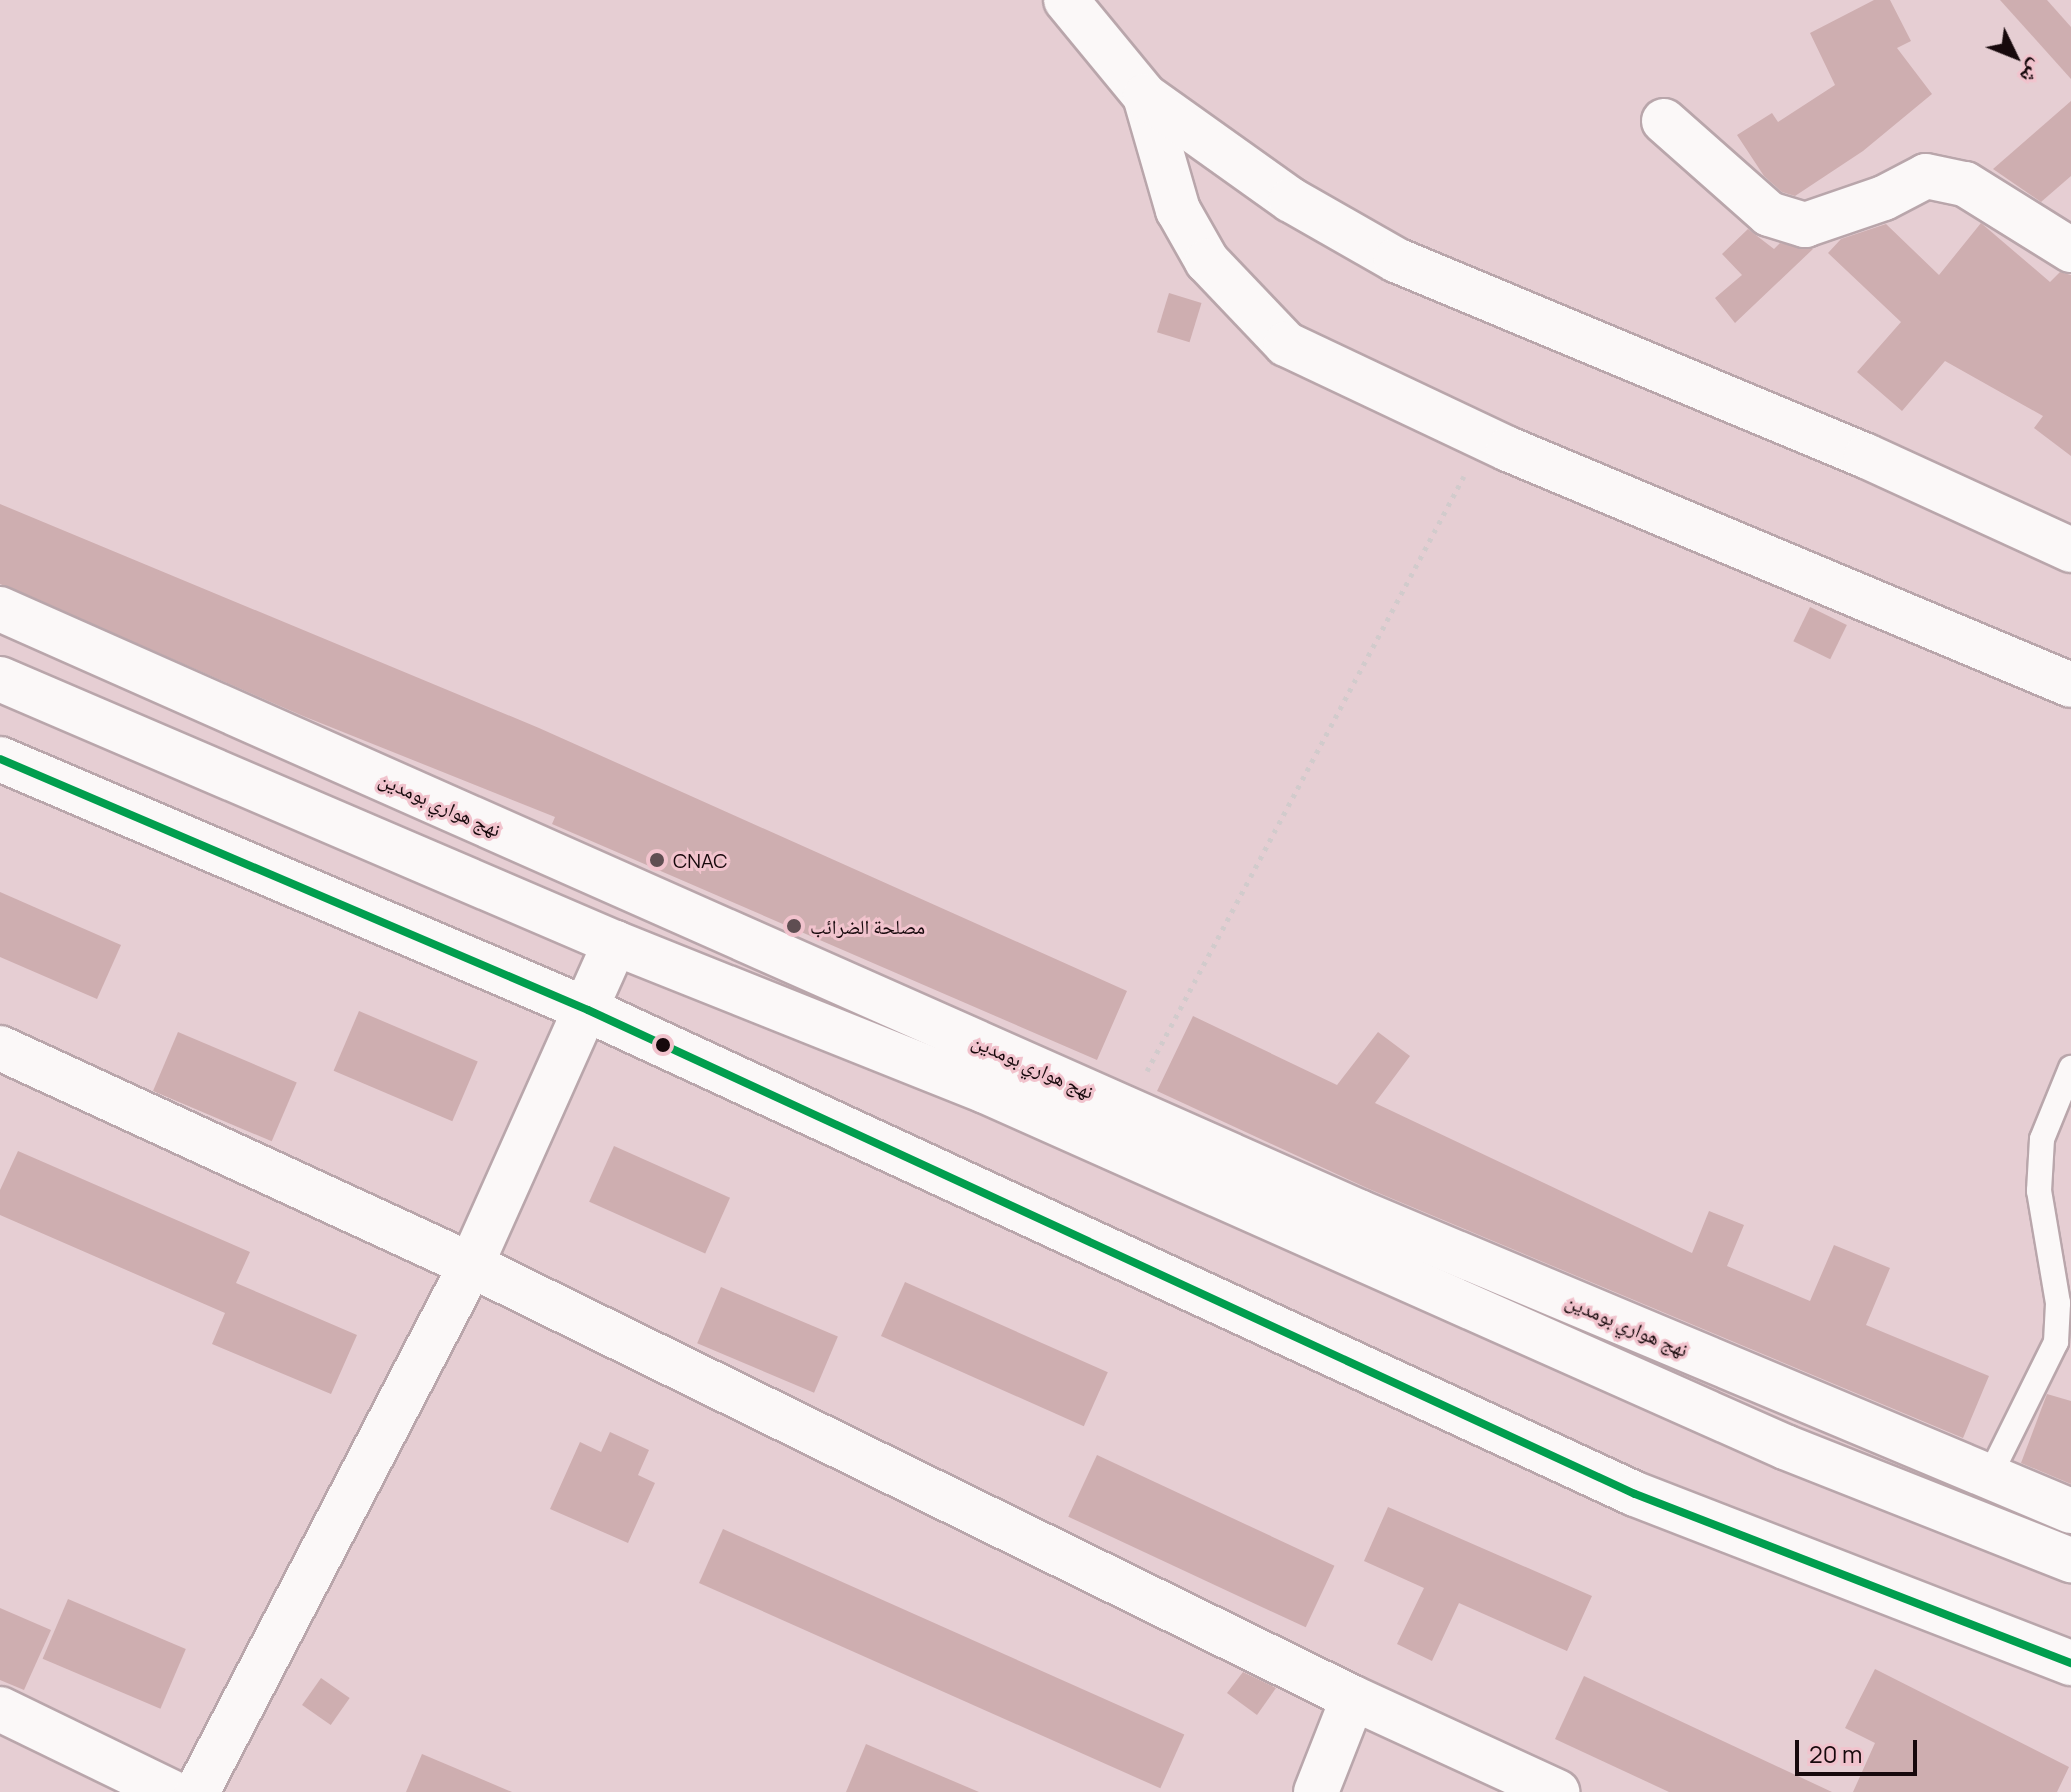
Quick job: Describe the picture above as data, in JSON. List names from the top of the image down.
{
  "streets": {
    "street": ["نهج هواري بومدين"]
  },
  "places": ["CNAC", "مصلحة الضرائب"],
  "scale_bar": "20 m",
  "north": "bottom right"
}
